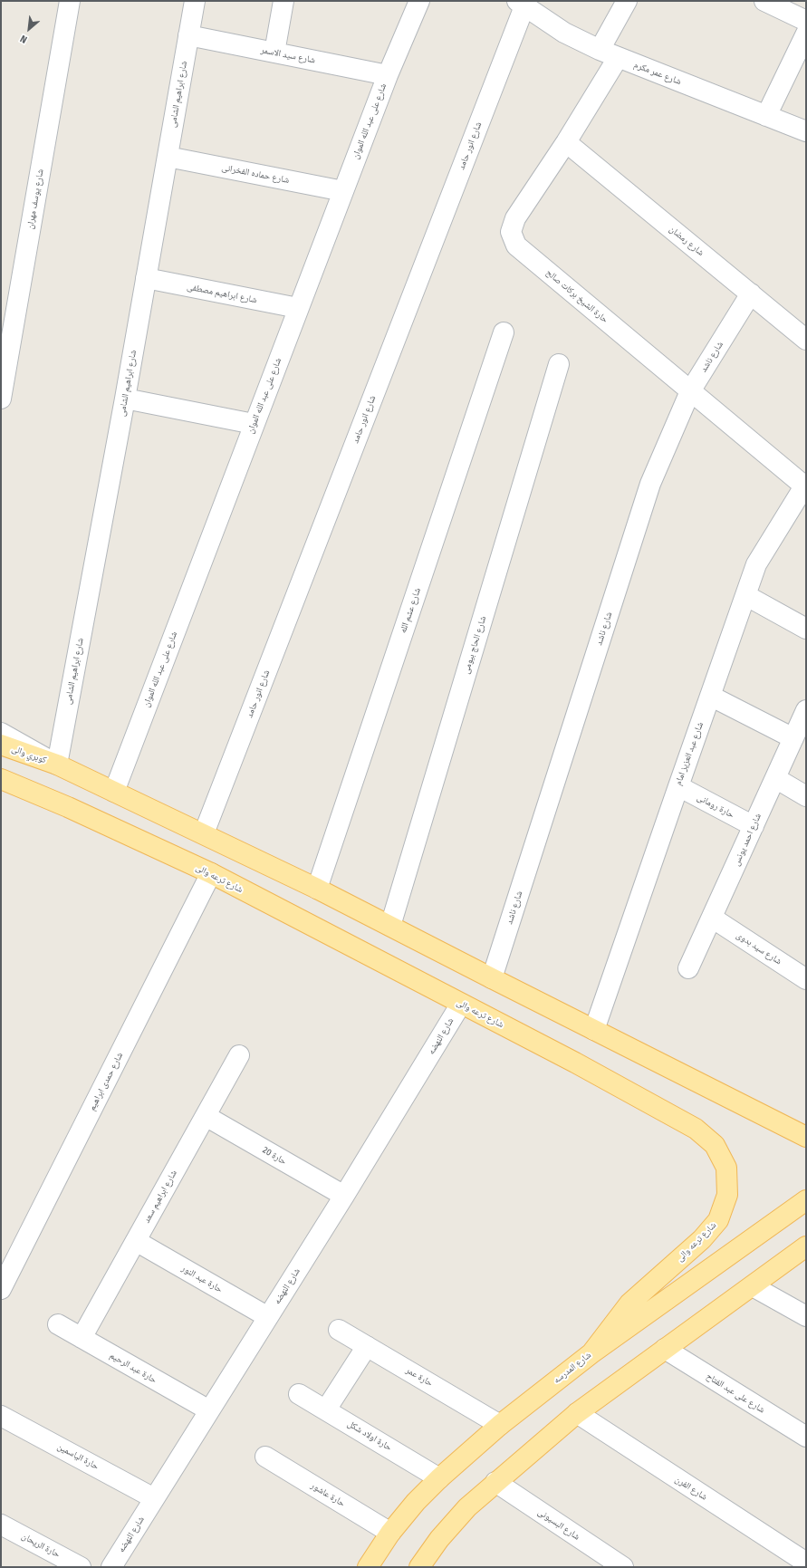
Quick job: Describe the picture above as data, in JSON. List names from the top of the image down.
{
  "streets": {
    "main road": ["كوبري والى", "شارع ترعه والى", "شارع المدرسه"],
    "street": [
      "شارع سيد الاسمر",
      "شارع عمر مكرم",
      "شارع ابراهيم الشامى",
      "شارع على عبد الله الموان",
      "شارع انور حامد",
      "شارع حماده الفخرانى",
      "شارع يوسف مهران",
      "شارع رمضان",
      "شارع ابراهيم مصطفى",
      "حارة الشيخ بركات صالح",
      "شارع ناشد",
      "شارع عشم الله",
      "شارع الحاج بيومى",
      "شارع عبد العزيز امام",
      "حارة رومانى",
      "شارع احمد يونس",
      "شارع سيد بدوى",
      "شارع النهضه",
      "شارع حمدى ابراهيم",
      "حارة 20",
      "شارع ابراهيم سعد",
      "حارة عبد النور",
      "حارة عبد الرحيم",
      "حارة عمر",
      "شارع على عبد الفتاح",
      "حارة اولاد شكل",
      "حارة الياسمين",
      "شارع الفرن",
      "حارة عاشور",
      "شارع البسيونى",
      "حارة الريحان"
    ]
  },
  "crossings": [
    ["شارع سيد الاسمر", "شارع ابراهيم الشامى"],
    ["شارع سيد الاسمر", "شارع على عبد الله الموان"],
    ["شارع عمر مكرم", "شارع انور حامد"],
    ["شارع عمر مكرم", "حارة الشيخ بركات صالح"],
    ["شارع ابراهيم الشامى", "شارع حماده الفخرانى"],
    ["شارع ابراهيم الشامى", "شارع ابراهيم مصطفى"],
    ["شارع ابراهيم الشامى", "كوبري والى"],
    ["شارع على عبد الله الموان", "شارع حماده الفخرانى"],
    ["شارع على عبد الله الموان", "شارع ابراهيم مصطفى"],
    ["شارع رمضان", "حارة الشيخ بركات صالح"],
    ["شارع رمضان", "شارع ناشد"],
    ["حارة الشيخ بركات صالح", "شارع ناشد"],
    ["حارة الشيخ بركات صالح", "شارع عبد العزيز امام"],
    ["شارع عبد العزيز امام", "حارة رومانى"],
    ["حارة رومانى", "شارع احمد يونس"],
    ["شارع احمد يونس", "شارع سيد بدوى"],
    ["شارع ترعه والى", "شارع النهضه"],
    ["شارع ترعه والى", "شارع حمدى ابراهيم"],
    ["شارع ترعه والى", "شارع المدرسه"],
    ["شارع النهضه", "حارة 20"],
    ["شارع النهضه", "حارة عبد النور"],
    ["شارع النهضه", "حارة عبد الرحيم"],
    ["شارع النهضه", "حارة الياسمين"],
    ["حارة 20", "شارع ابراهيم سعد"],
    ["شارع ابراهيم سعد", "حارة عبد النور"],
    ["شارع ابراهيم سعد", "حارة عبد الرحيم"],
    ["شارع المدرسه", "حارة عمر"],
    ["شارع المدرسه", "حارة اولاد شكل"],
    ["شارع المدرسه", "حارة عاشور"]
  ],
  "north": "bottom left"
}
